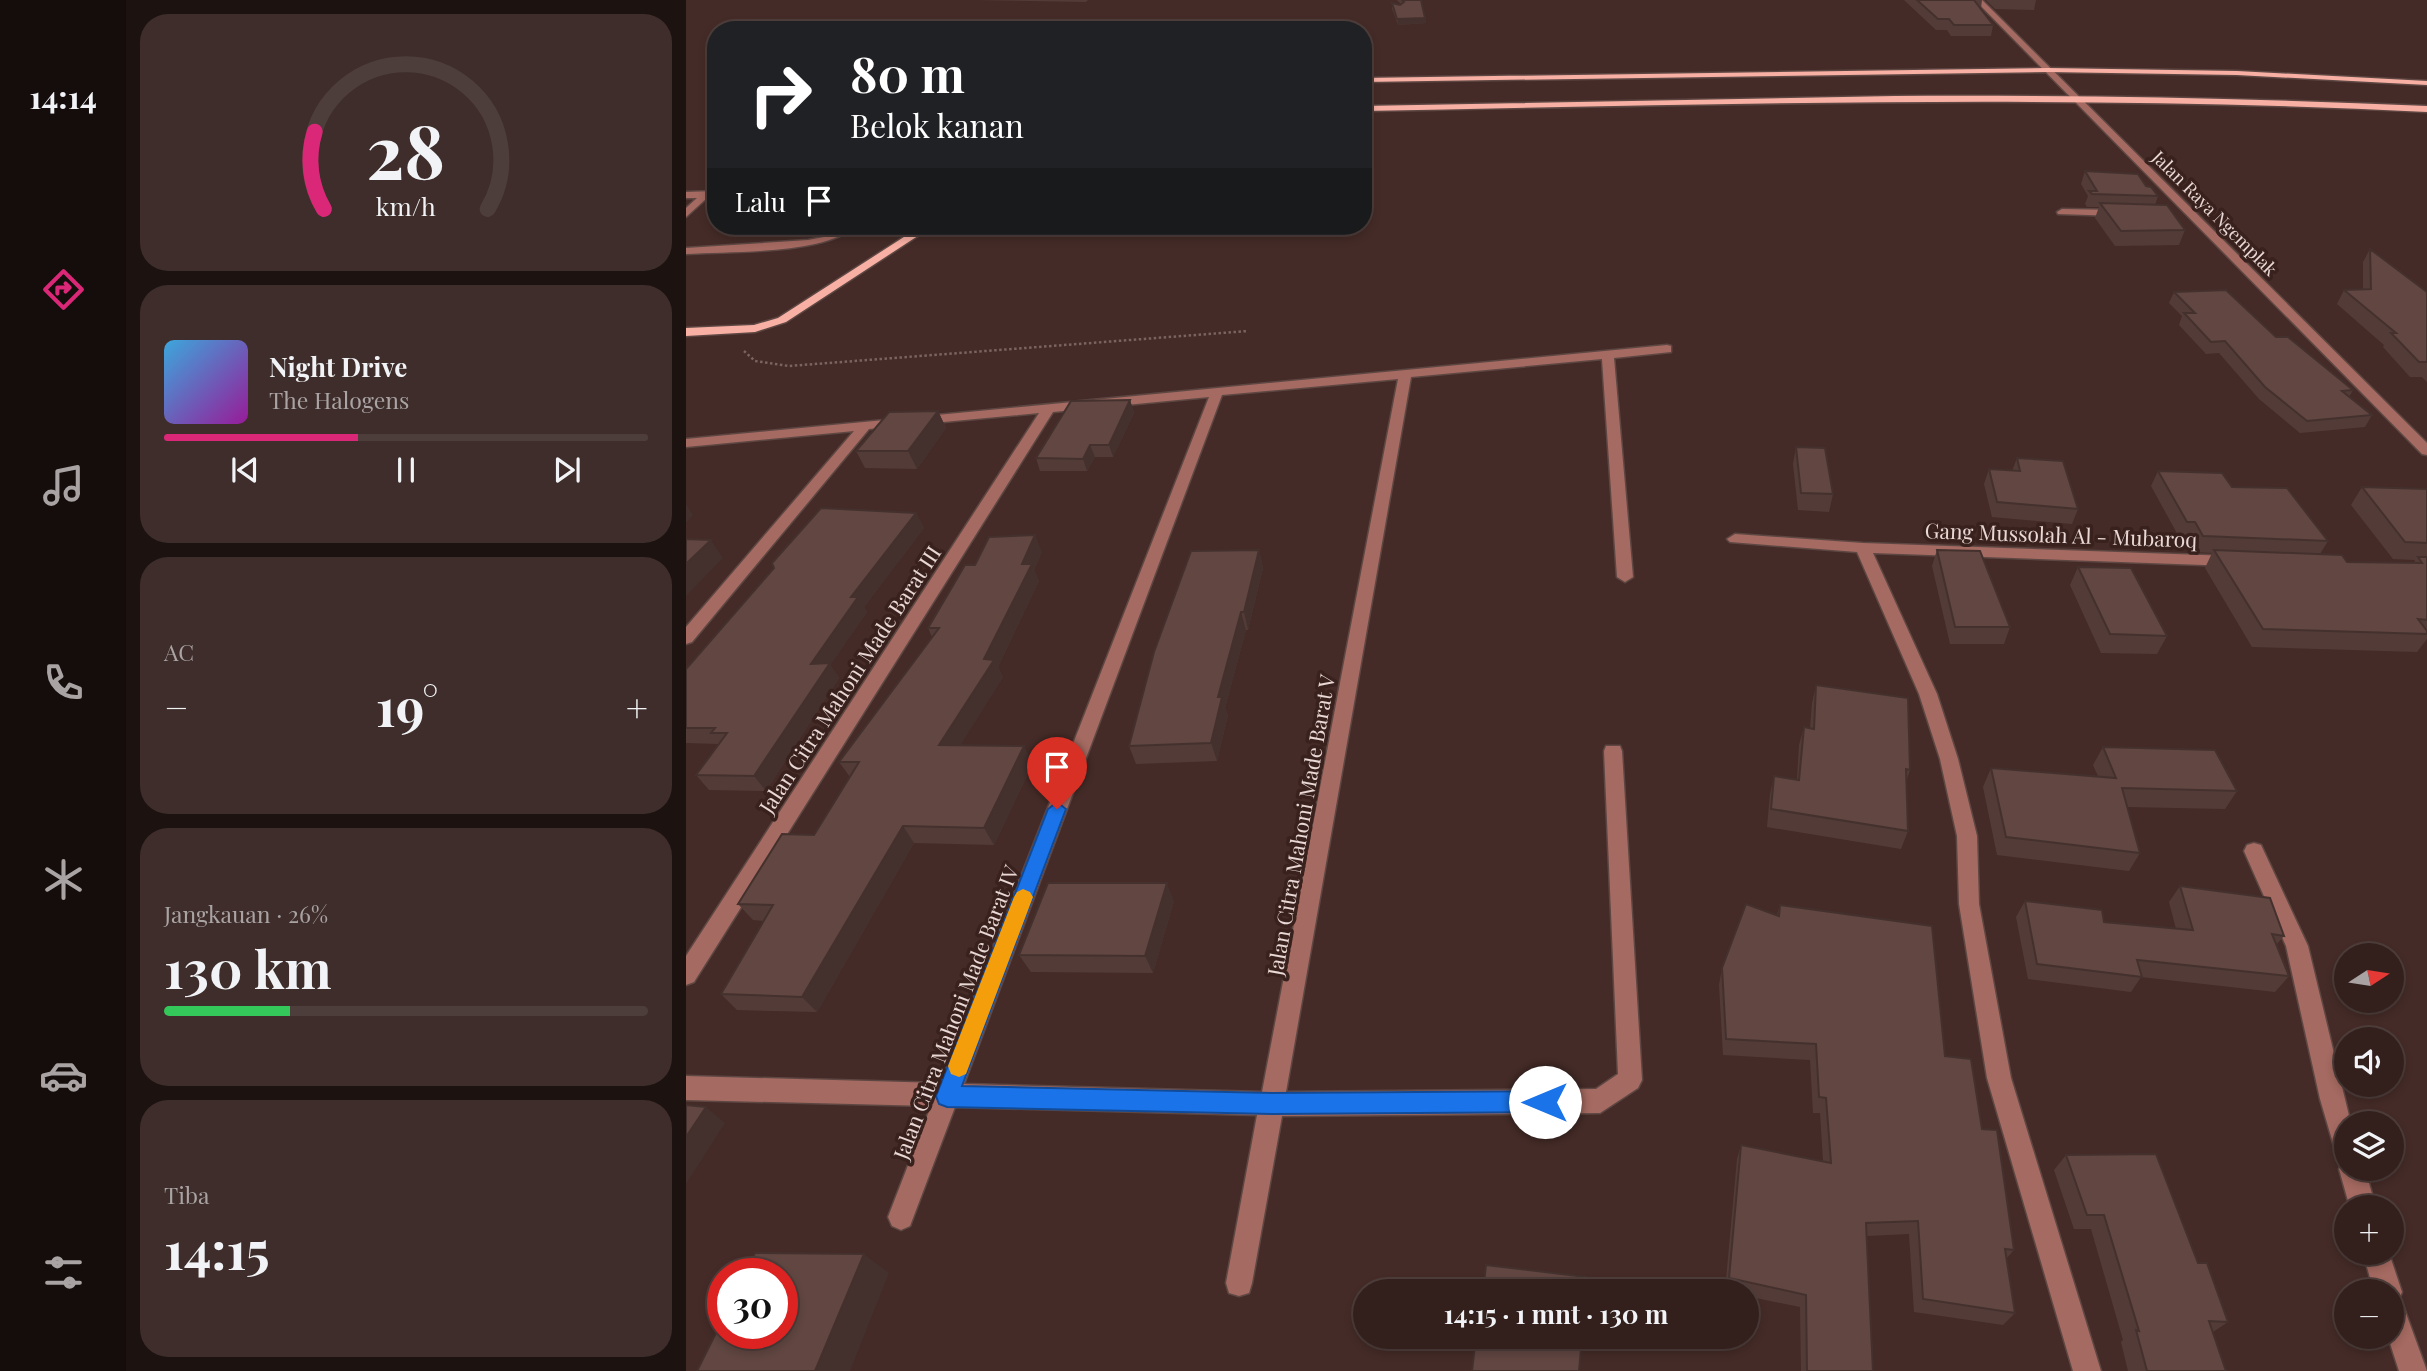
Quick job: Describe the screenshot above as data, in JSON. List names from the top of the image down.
{
  "streets": {
    "street": [
      "Jalan Raya Ngemplak",
      "Gang Mussolah Al - Mubaroq",
      "Jalan Citra Mahoni Made Barat III",
      "Jalan Citra Mahoni Made Barat V",
      "Jalan Citra Mahoni Made Barat IV"
    ]
  },
  "north": "right",
  "page": {
    "tabs": "14:14",
    "turn": ["80 m", "Belok kanan"],
    "then": "Lalu",
    "song": ["Night Drive", "The Halogens"],
    "tile": [
      "AC",
      ["Jangkauan · 26%", "130 km"],
      ["Tiba", "14:15"]
    ],
    "heat": ["−", "19°", "+"],
    "map_buttons": ["+", "−"],
    "limit": "30",
    "trip": "14:15 · 1 mnt · 130 m",
    "gauge": ["28", "km/h"]
  }
}
